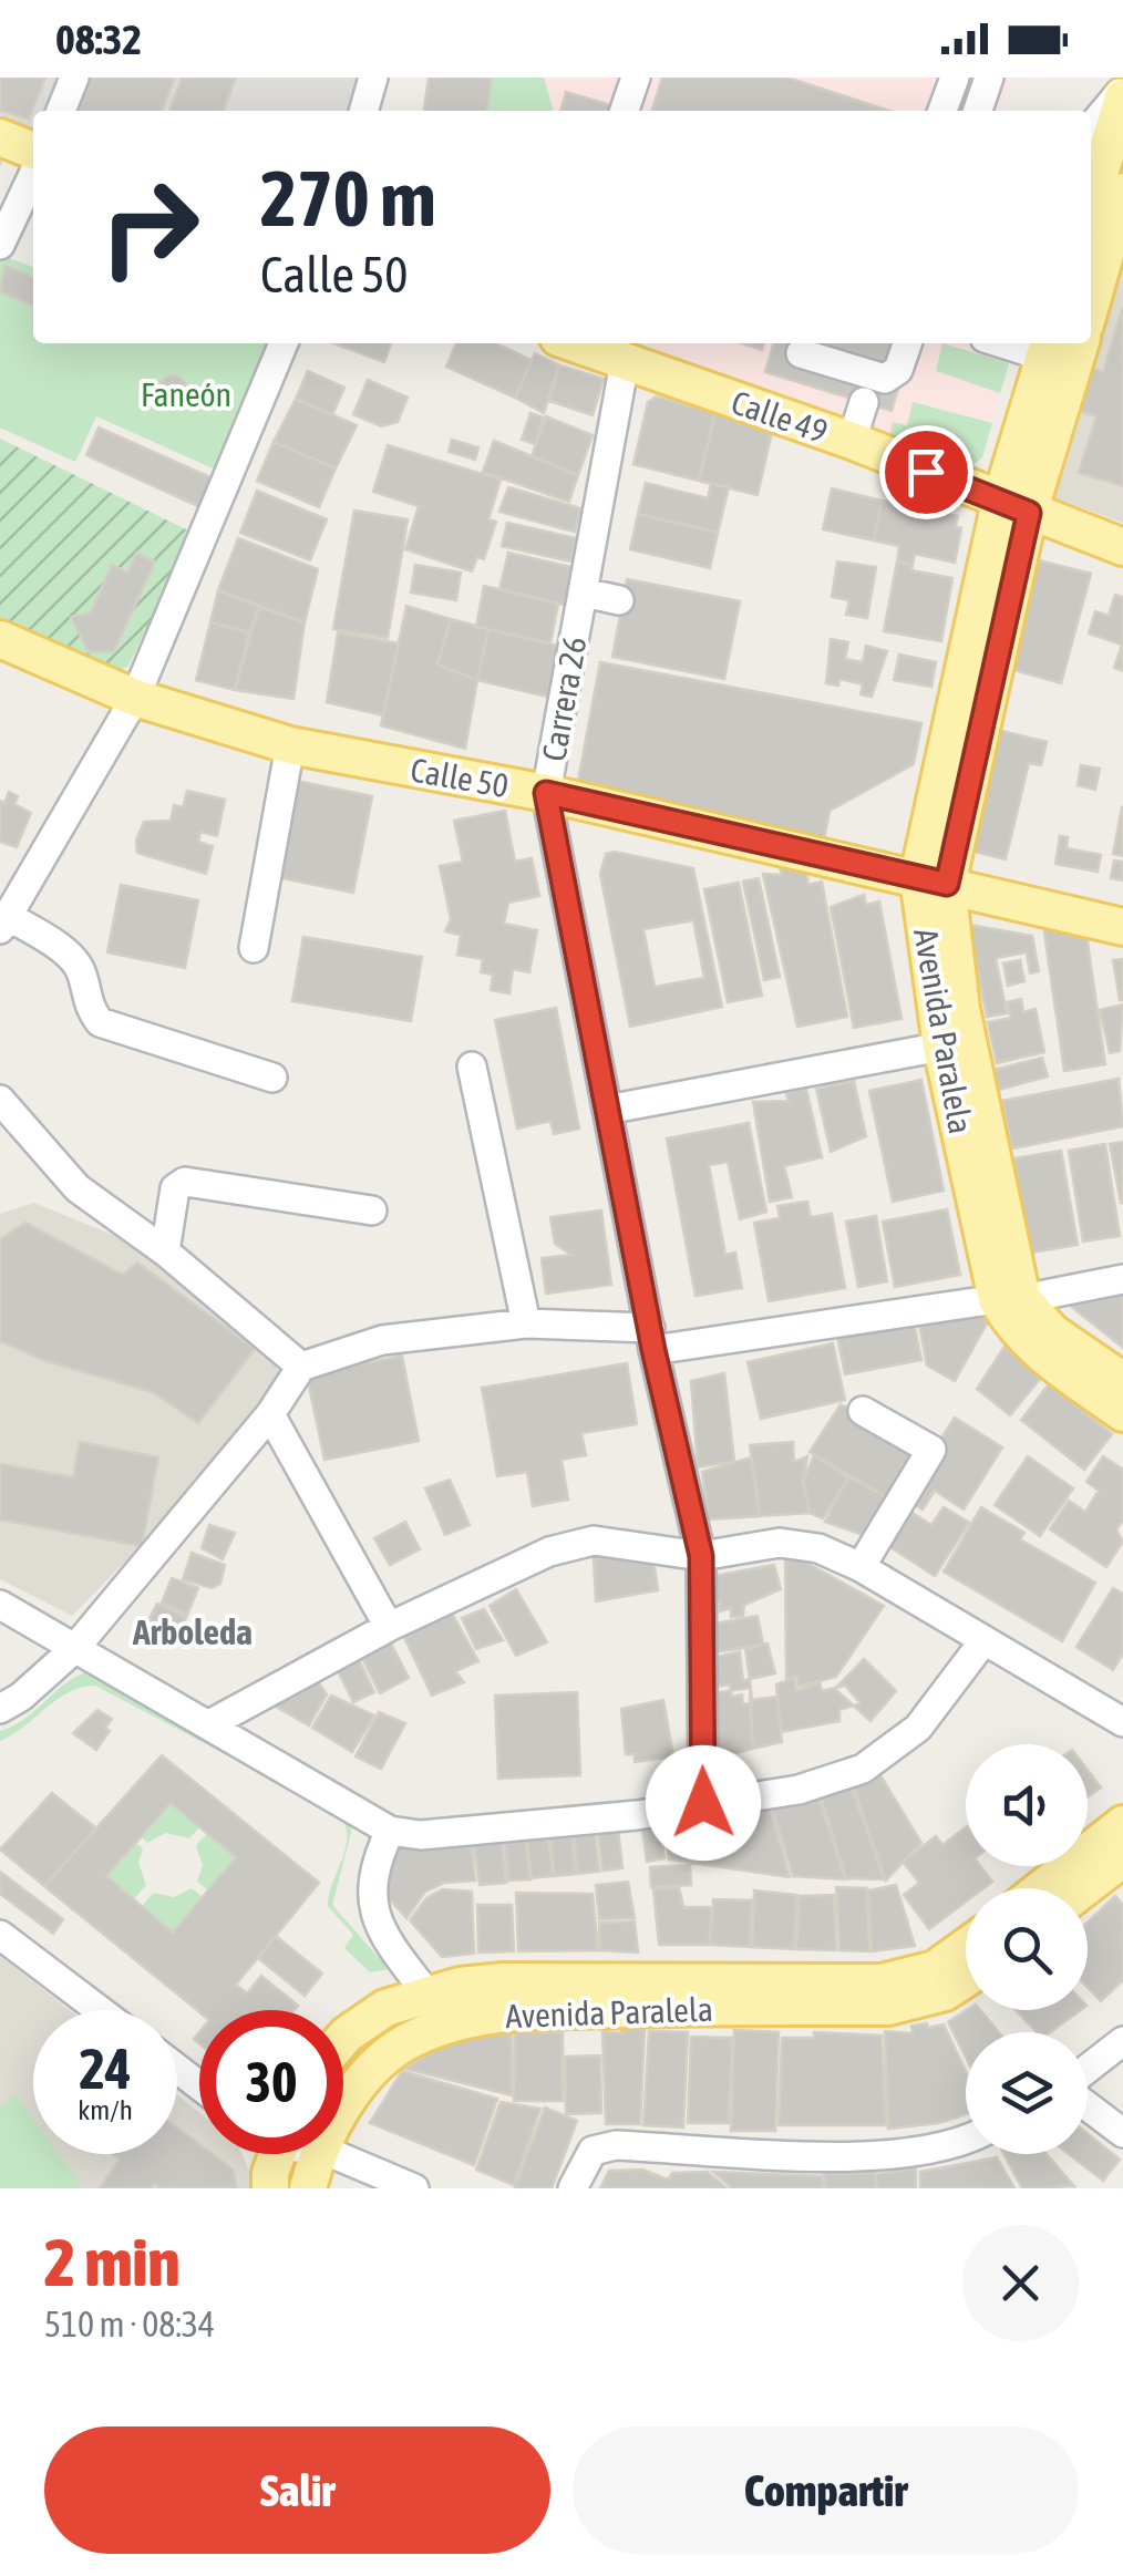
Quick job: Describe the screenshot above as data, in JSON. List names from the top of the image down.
{
  "streets": {
    "main road": ["Calle 49", "Calle 50", "Avenida Paralela"],
    "street": ["Carrera 26"]
  },
  "crossings": [
    ["Calle 49", "Carrera 26"],
    ["Calle 49", "Avenida Paralela"],
    ["Carrera 26", "Calle 50"],
    ["Calle 50", "Avenida Paralela"]
  ],
  "districts": ["Arboleda"],
  "parks": ["Faneón"],
  "page": {
    "status": "08:32",
    "turn": ["270 m", "Calle 50"],
    "speed": "24 km/h",
    "limit": "30",
    "heading": ["2 min", "510 m · 08:34"],
    "buttons": ["Salir", "Compartir"]
  }
}
